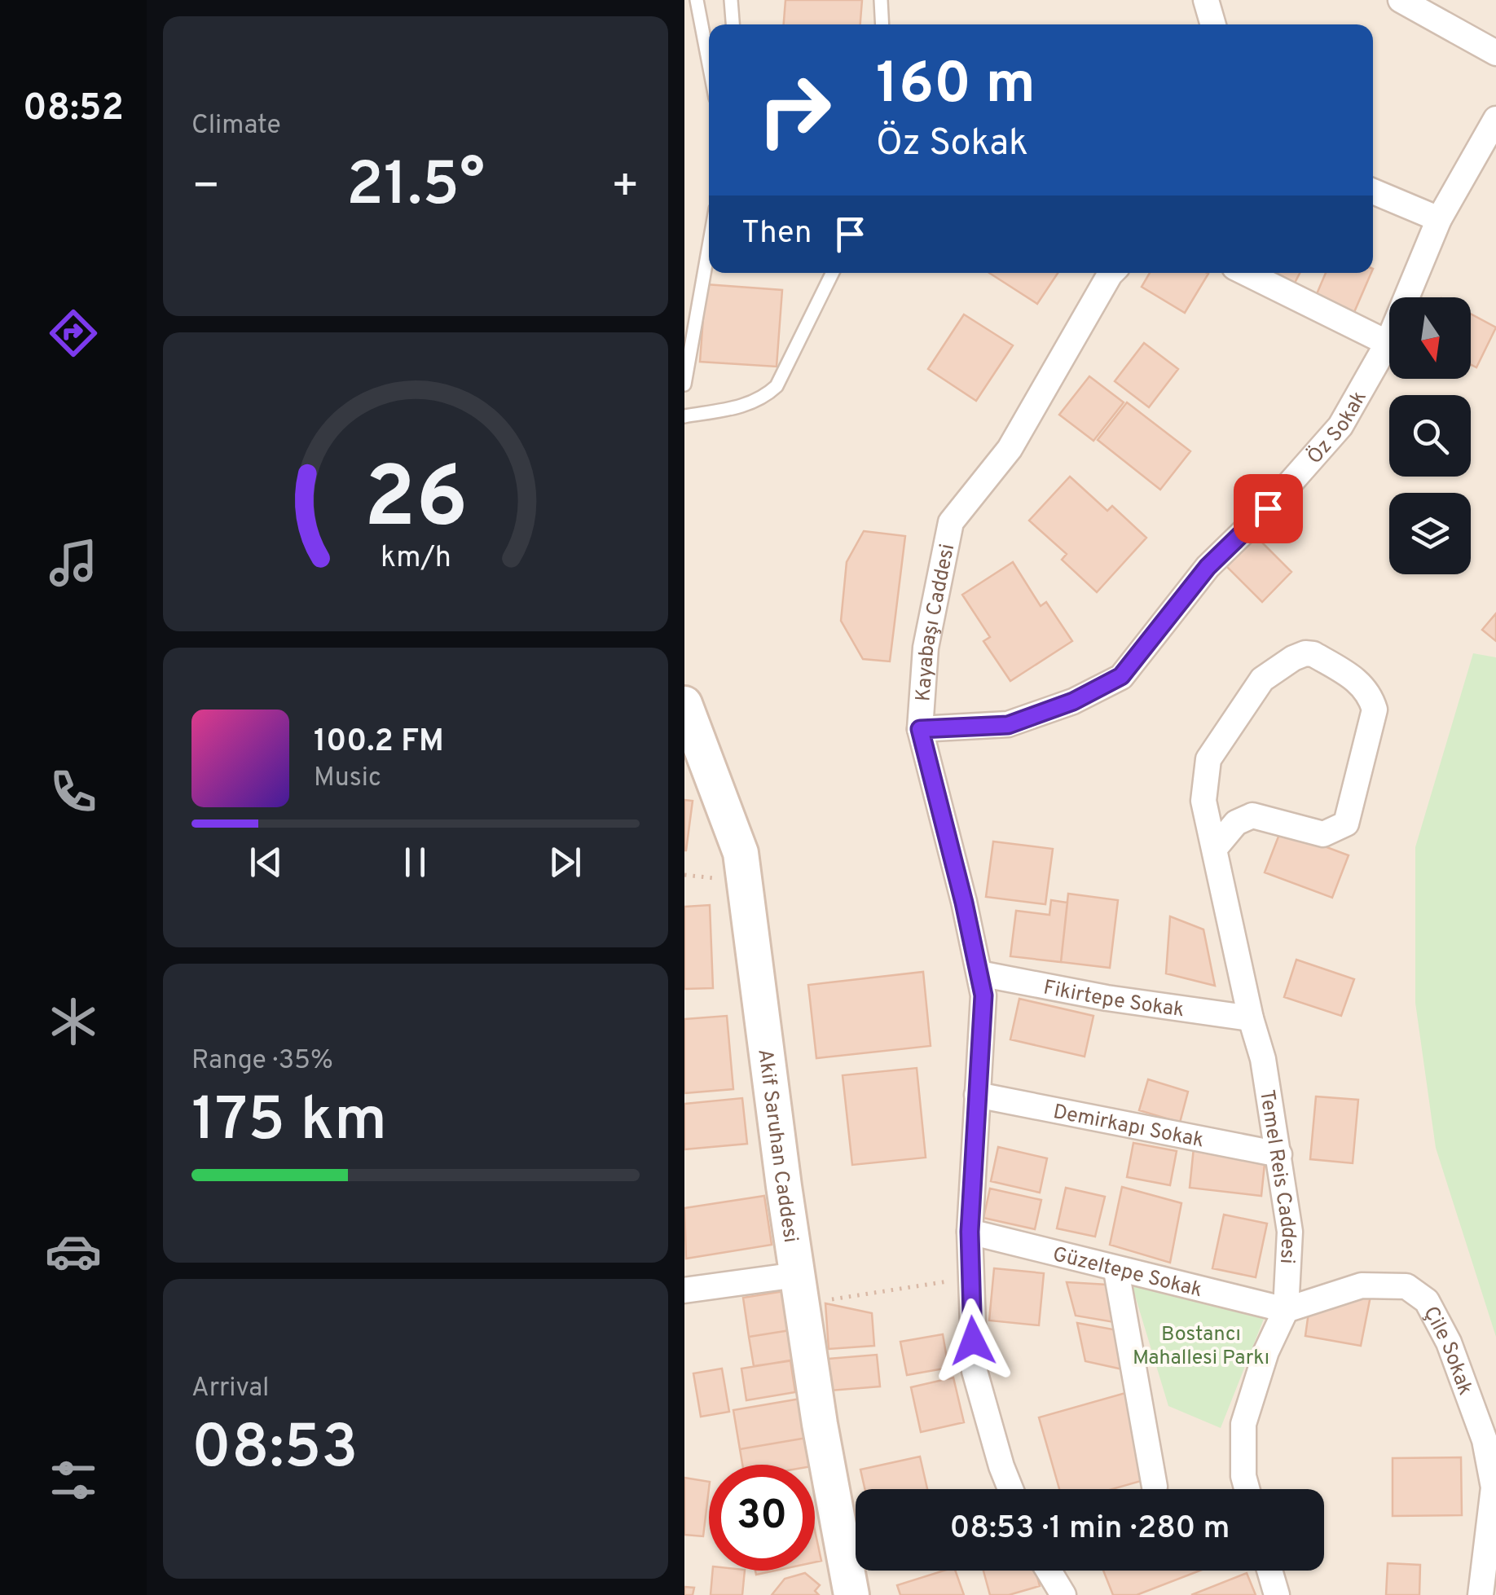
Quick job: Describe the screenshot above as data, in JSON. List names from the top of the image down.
{
  "streets": {
    "street": [
      "Öz Sokak",
      "Kayabaşı Caddesi",
      "Fikirtepe Sokak",
      "Demirkapı Sokak",
      "Akif Saruhan Caddesi",
      "Temel Reis Caddesi",
      "Güzeltepe Sokak",
      "Çile Sokak"
    ]
  },
  "crossings": [
    ["Öz Sokak", "Kayabaşı Caddesi"],
    ["Kayabaşı Caddesi", "Fikirtepe Sokak"],
    ["Kayabaşı Caddesi", "Demirkapı Sokak"],
    ["Kayabaşı Caddesi", "Güzeltepe Sokak"],
    ["Fikirtepe Sokak", "Temel Reis Caddesi"],
    ["Demirkapı Sokak", "Temel Reis Caddesi"],
    ["Temel Reis Caddesi", "Güzeltepe Sokak"],
    ["Temel Reis Caddesi", "Çile Sokak"],
    ["Güzeltepe Sokak", "Çile Sokak"]
  ],
  "parks": ["Bostancı Mahallesi Parkı"],
  "north": "bottom",
  "page": {
    "tabs": "08:52",
    "tile": [
      "Climate",
      ["Range · 35%", "175 km"],
      ["Arrival", "08:53"]
    ],
    "turn": ["160 m", "Öz Sokak"],
    "heat": ["−", "21.5°", "+"],
    "then": "Then",
    "song": ["100.2 FM", "Music"],
    "limit": "30",
    "trip": "08:53 · 1 min · 280 m",
    "gauge": ["26", "km/h"]
  }
}
